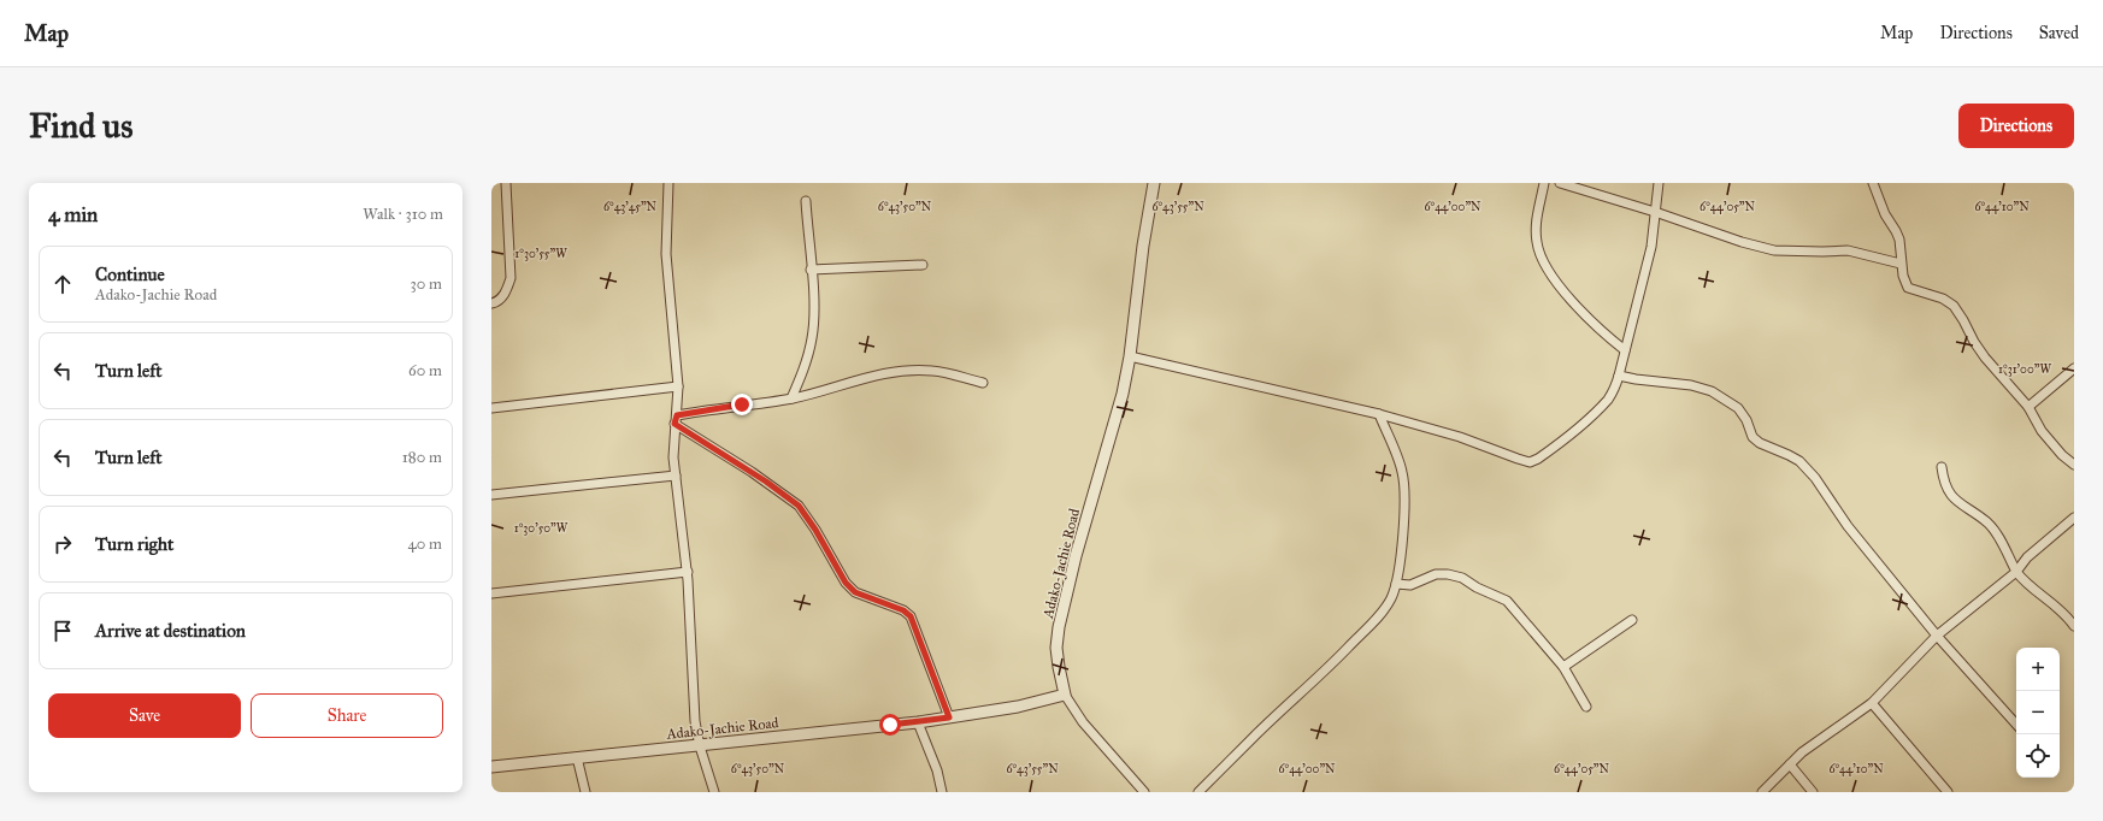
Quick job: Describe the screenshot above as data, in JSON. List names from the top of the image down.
{
  "streets": {
    "street": ["Adako-Jachie Road"]
  },
  "page": {
    "header": "Map",
    "nav": ["Map", "Directions", "Saved"],
    "buttons": [
      "Directions",
      ["Save", "Share"]
    ],
    "title": "Find us",
    "heading": ["4 min", "Walk · 310 m"],
    "list": [
      ["Continue", "Adako-Jachie Road", "30 m"],
      ["Turn left", "60 m"],
      ["Turn left", "180 m"],
      ["Turn right", "40 m"],
      "Arrive at destination"
    ],
    "map_buttons": ["+", "−"]
  },
  "coordinates": [
    "6°43'45\"N",
    "6°43'50\"N",
    "6°43'55\"N",
    "6°44'00\"N",
    "6°44'05\"N",
    "6°44'10\"N",
    "1°30'55\"W",
    "1°31'00\"W",
    "1°30'50\"W"
  ]
}
